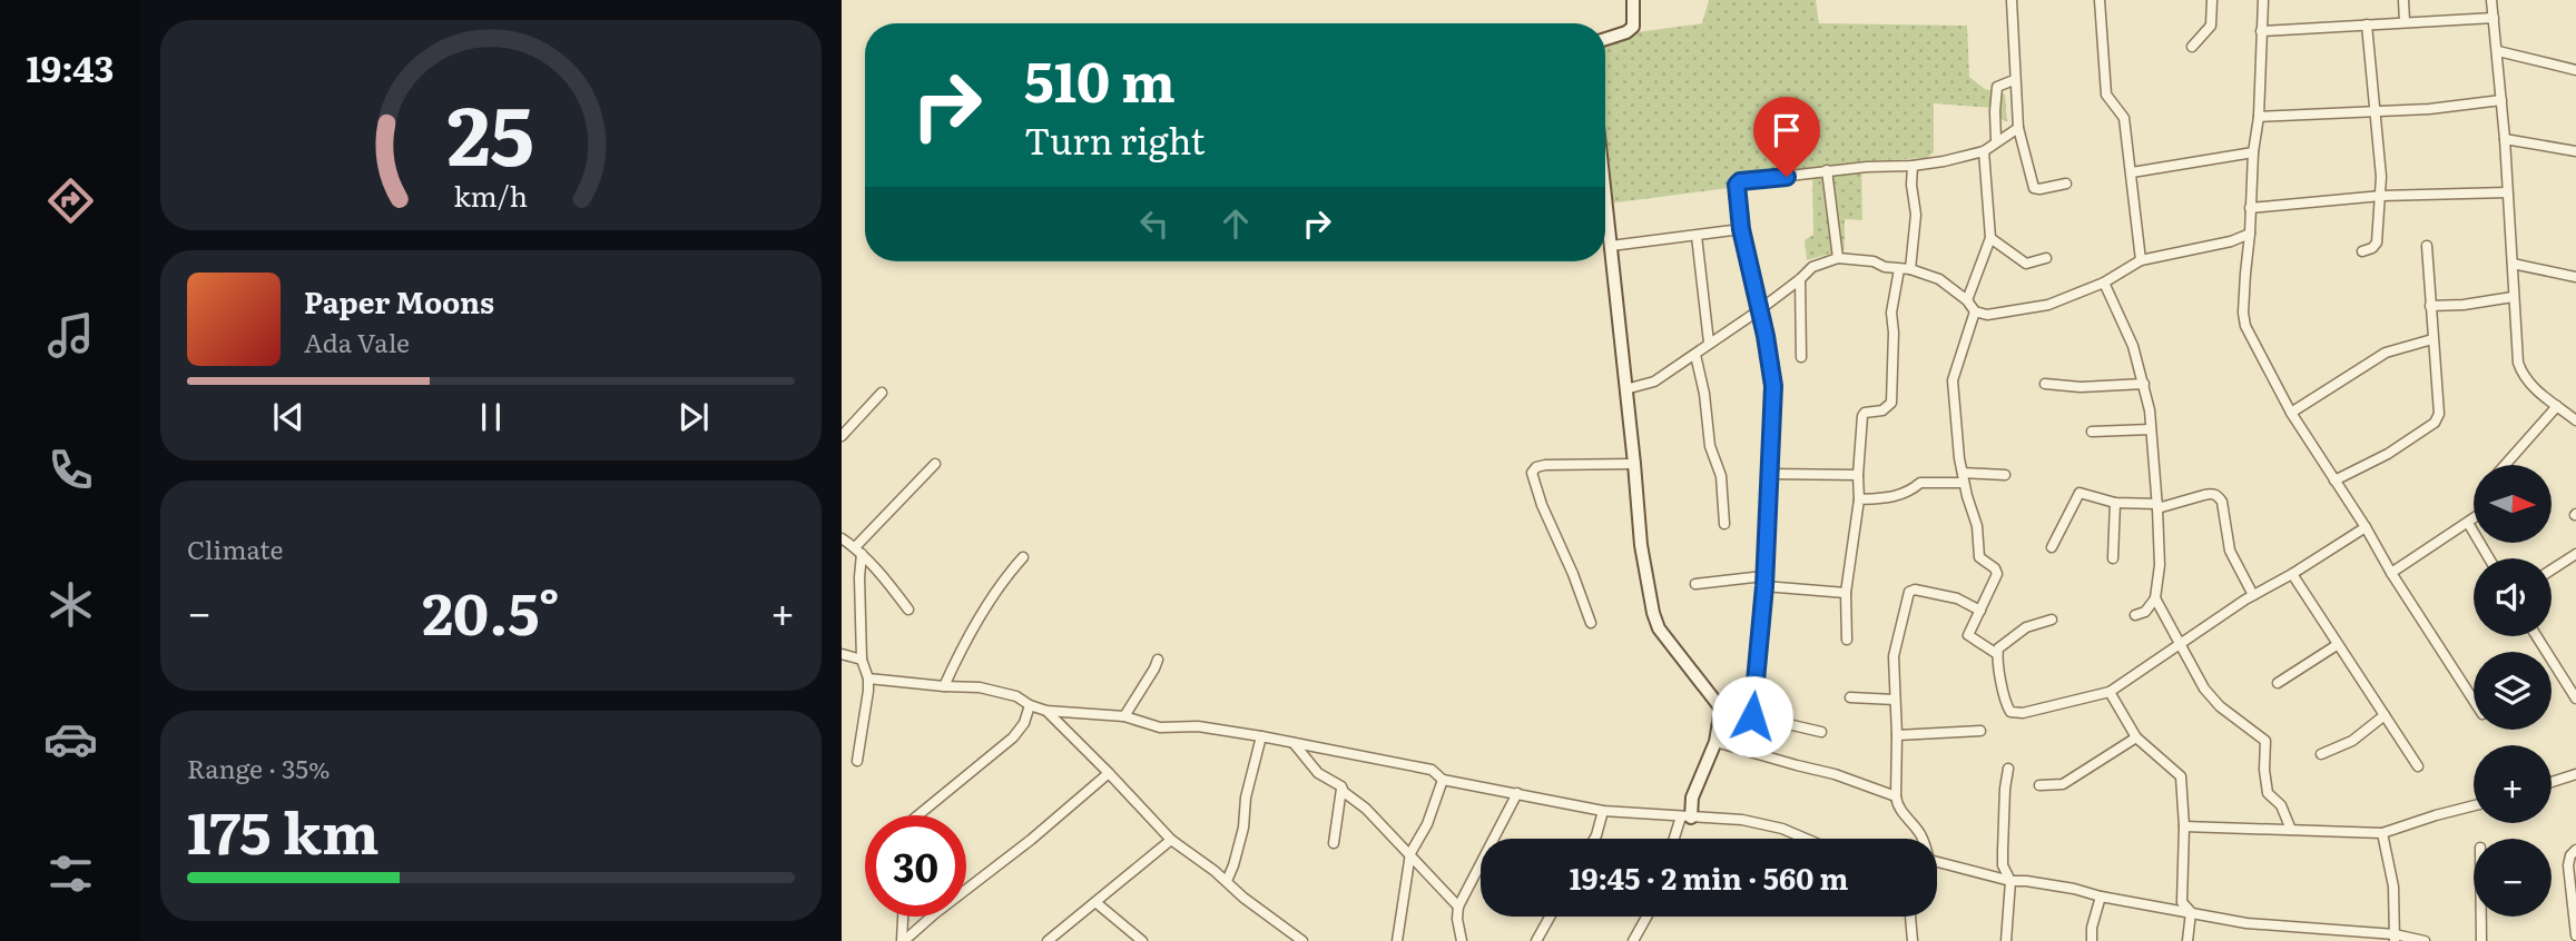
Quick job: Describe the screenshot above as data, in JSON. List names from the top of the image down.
{
  "north": "right",
  "page": {
    "tabs": "19:43",
    "turn": ["510 m", "Turn right"],
    "song": ["Paper Moons", "Ada Vale"],
    "map_buttons": ["+", "−"],
    "tile": [
      "Climate",
      ["Range · 35%", "175 km"]
    ],
    "heat": ["−", "20.5°", "+"],
    "limit": "30",
    "trip": "19:45 · 2 min · 560 m",
    "gauge": ["25", "km/h"]
  }
}
